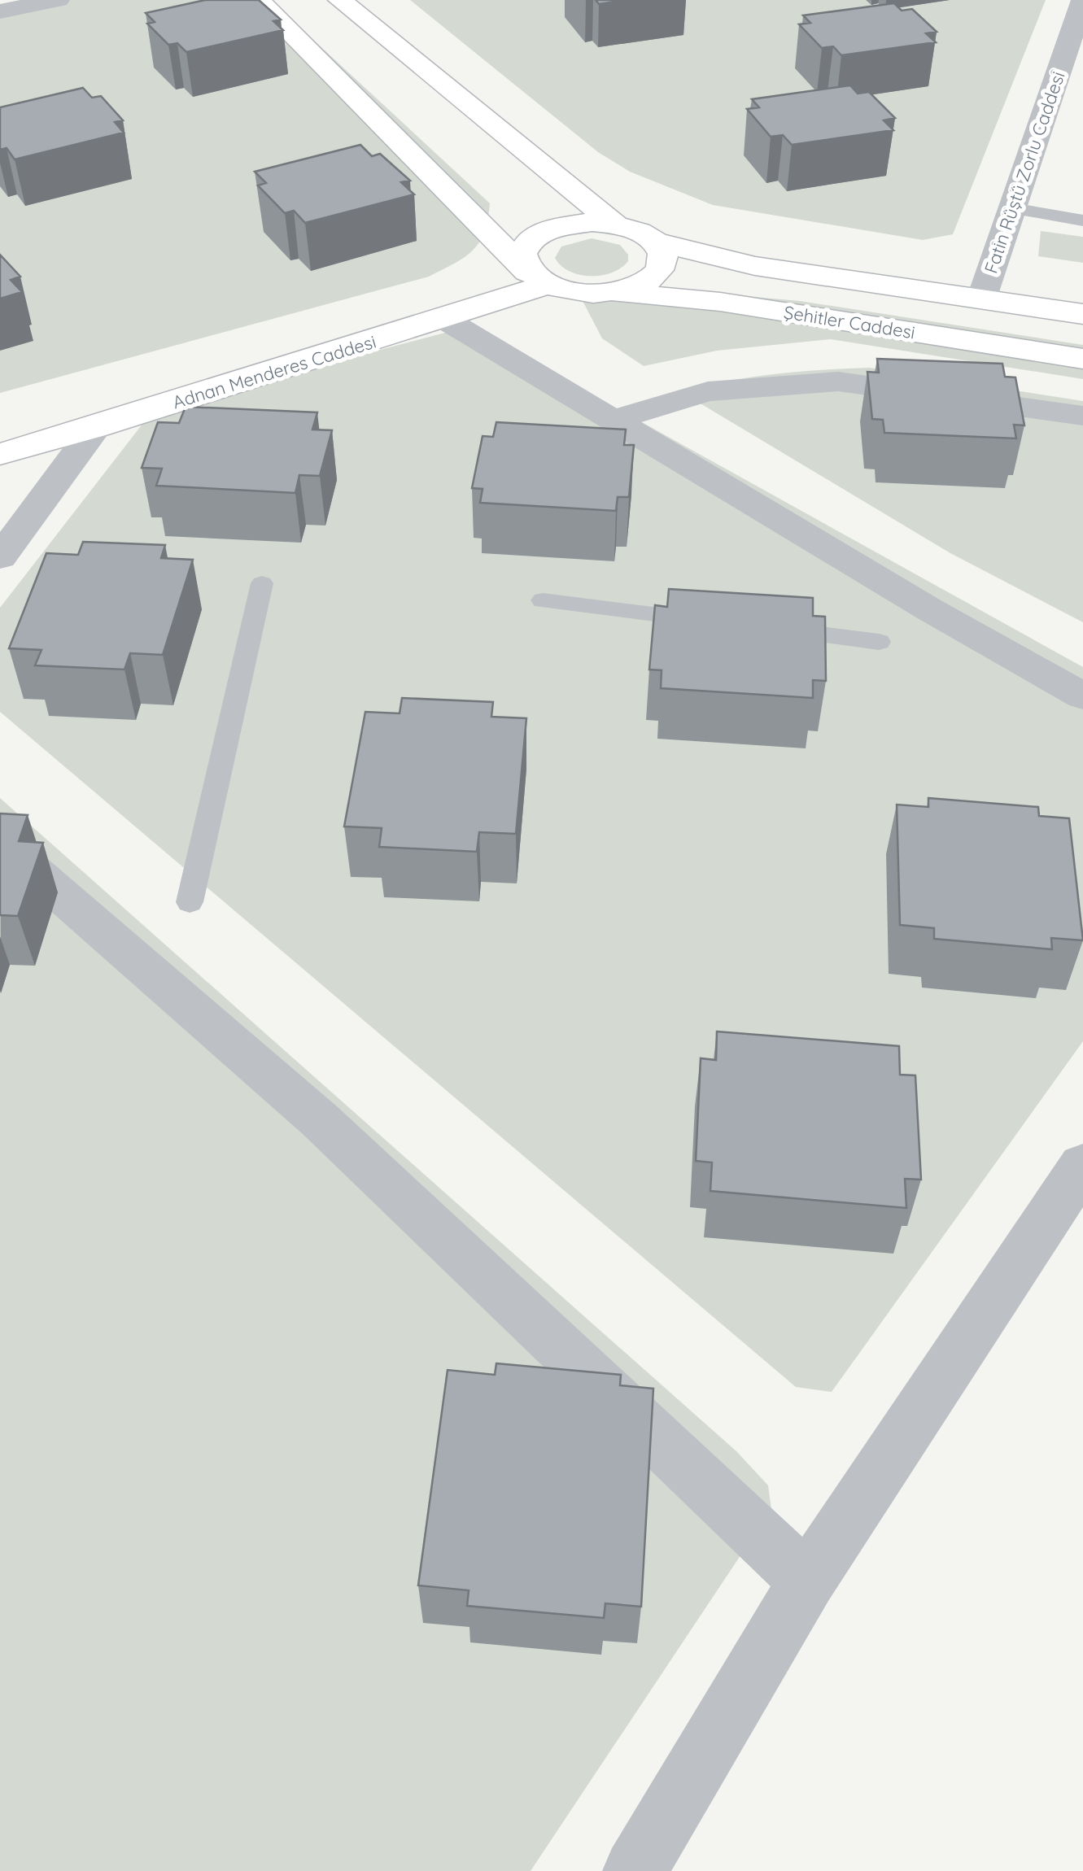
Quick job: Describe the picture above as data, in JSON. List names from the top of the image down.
{
  "streets": {
    "street": ["Fatin Rüştü Zorlu Caddesi", "Şehitler Caddesi", "Adnan Menderes Caddesi"]
  },
  "crossings": [
    ["Fatin Rüştü Zorlu Caddesi", "Şehitler Caddesi"],
    ["Şehitler Caddesi", "Adnan Menderes Caddesi"]
  ]
}
